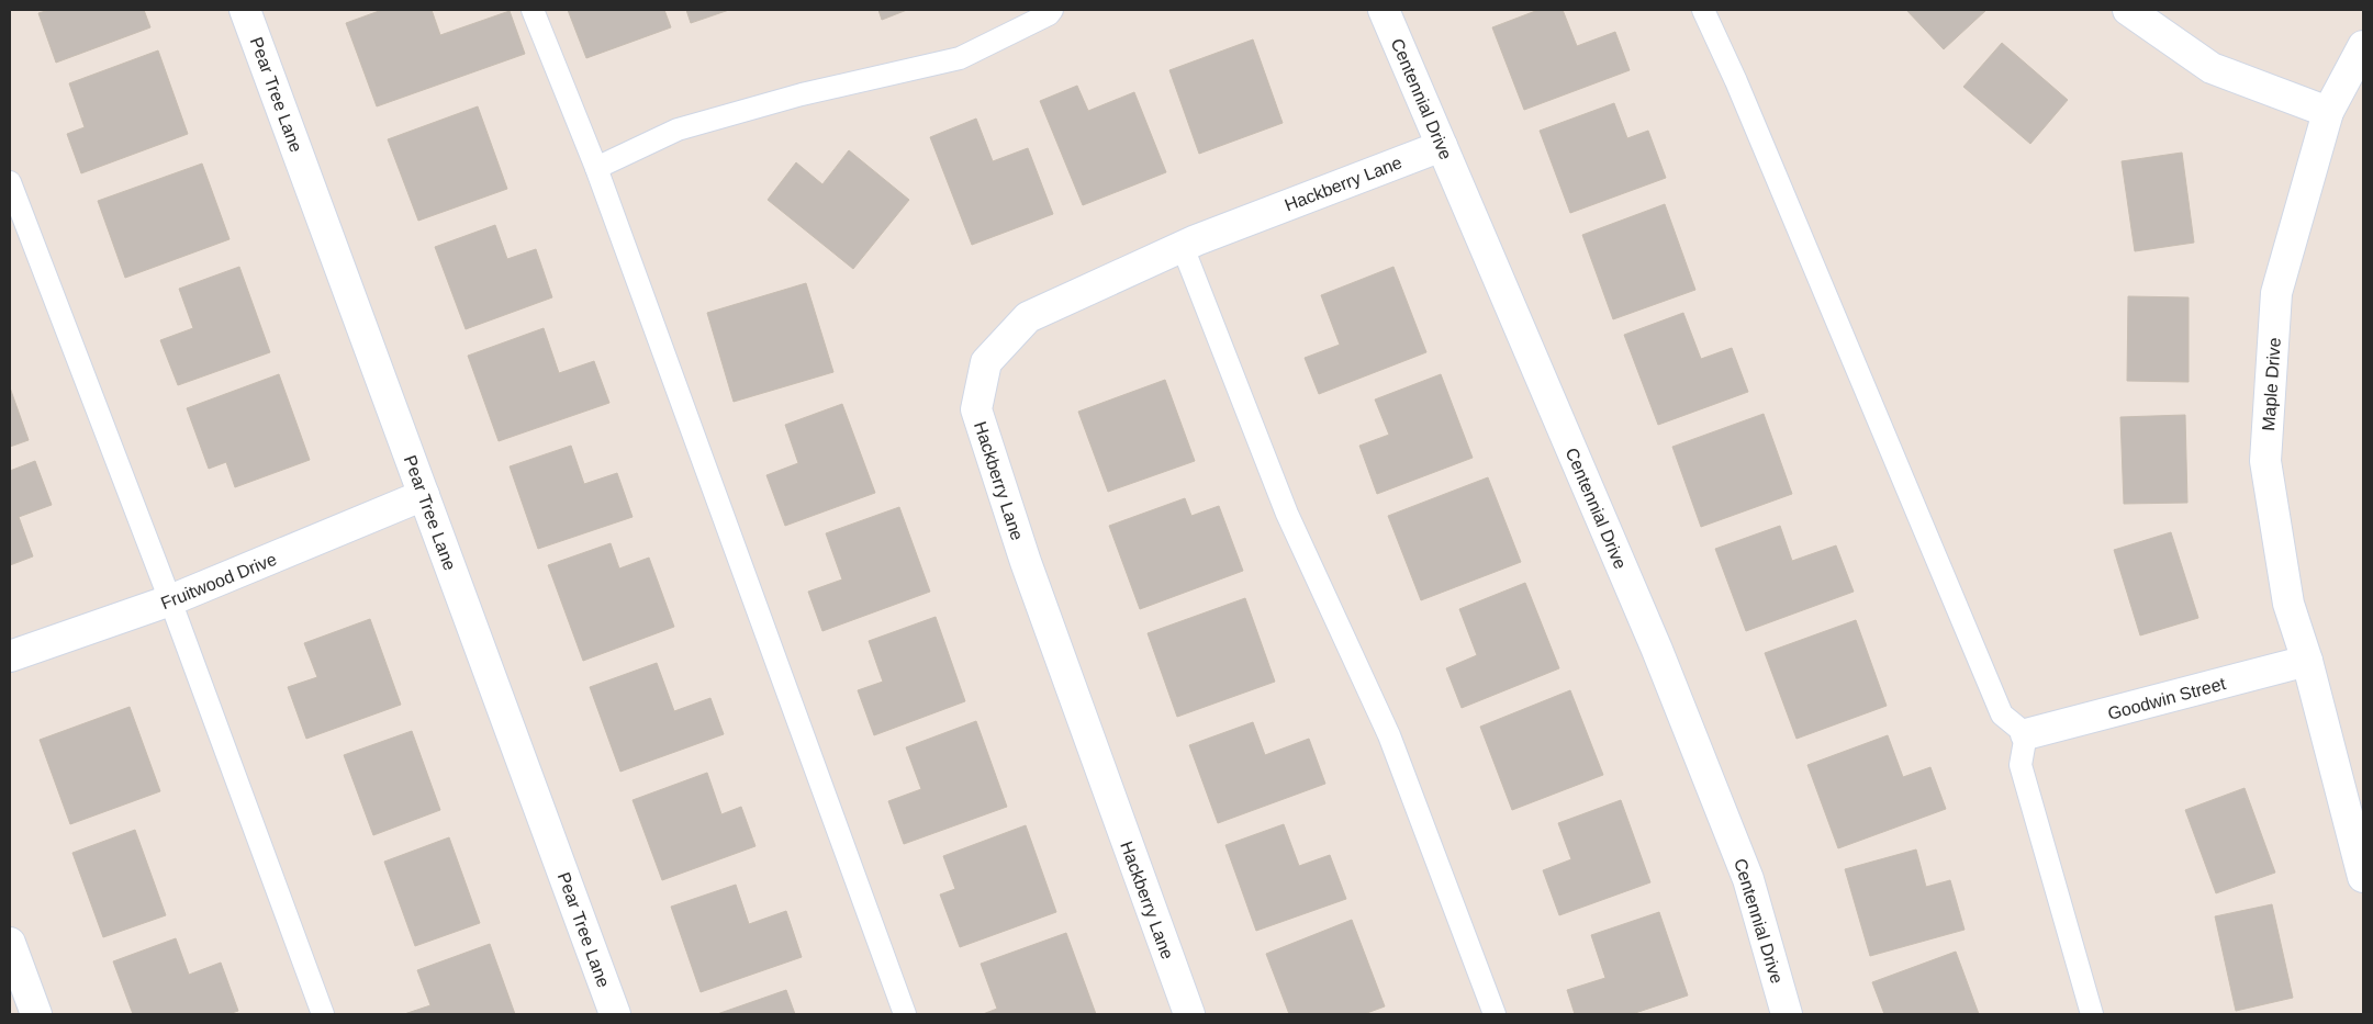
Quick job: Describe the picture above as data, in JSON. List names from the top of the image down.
{
  "streets": {
    "street": [
      "Pear Tree Lane",
      "Centennial Drive",
      "Hackberry Lane",
      "Maple Drive",
      "Fruitwood Drive",
      "Goodwin Street"
    ]
  },
  "crossings": [
    ["Pear Tree Lane", "Fruitwood Drive"],
    ["Centennial Drive", "Hackberry Lane"],
    ["Maple Drive", "Goodwin Street"]
  ]
}
